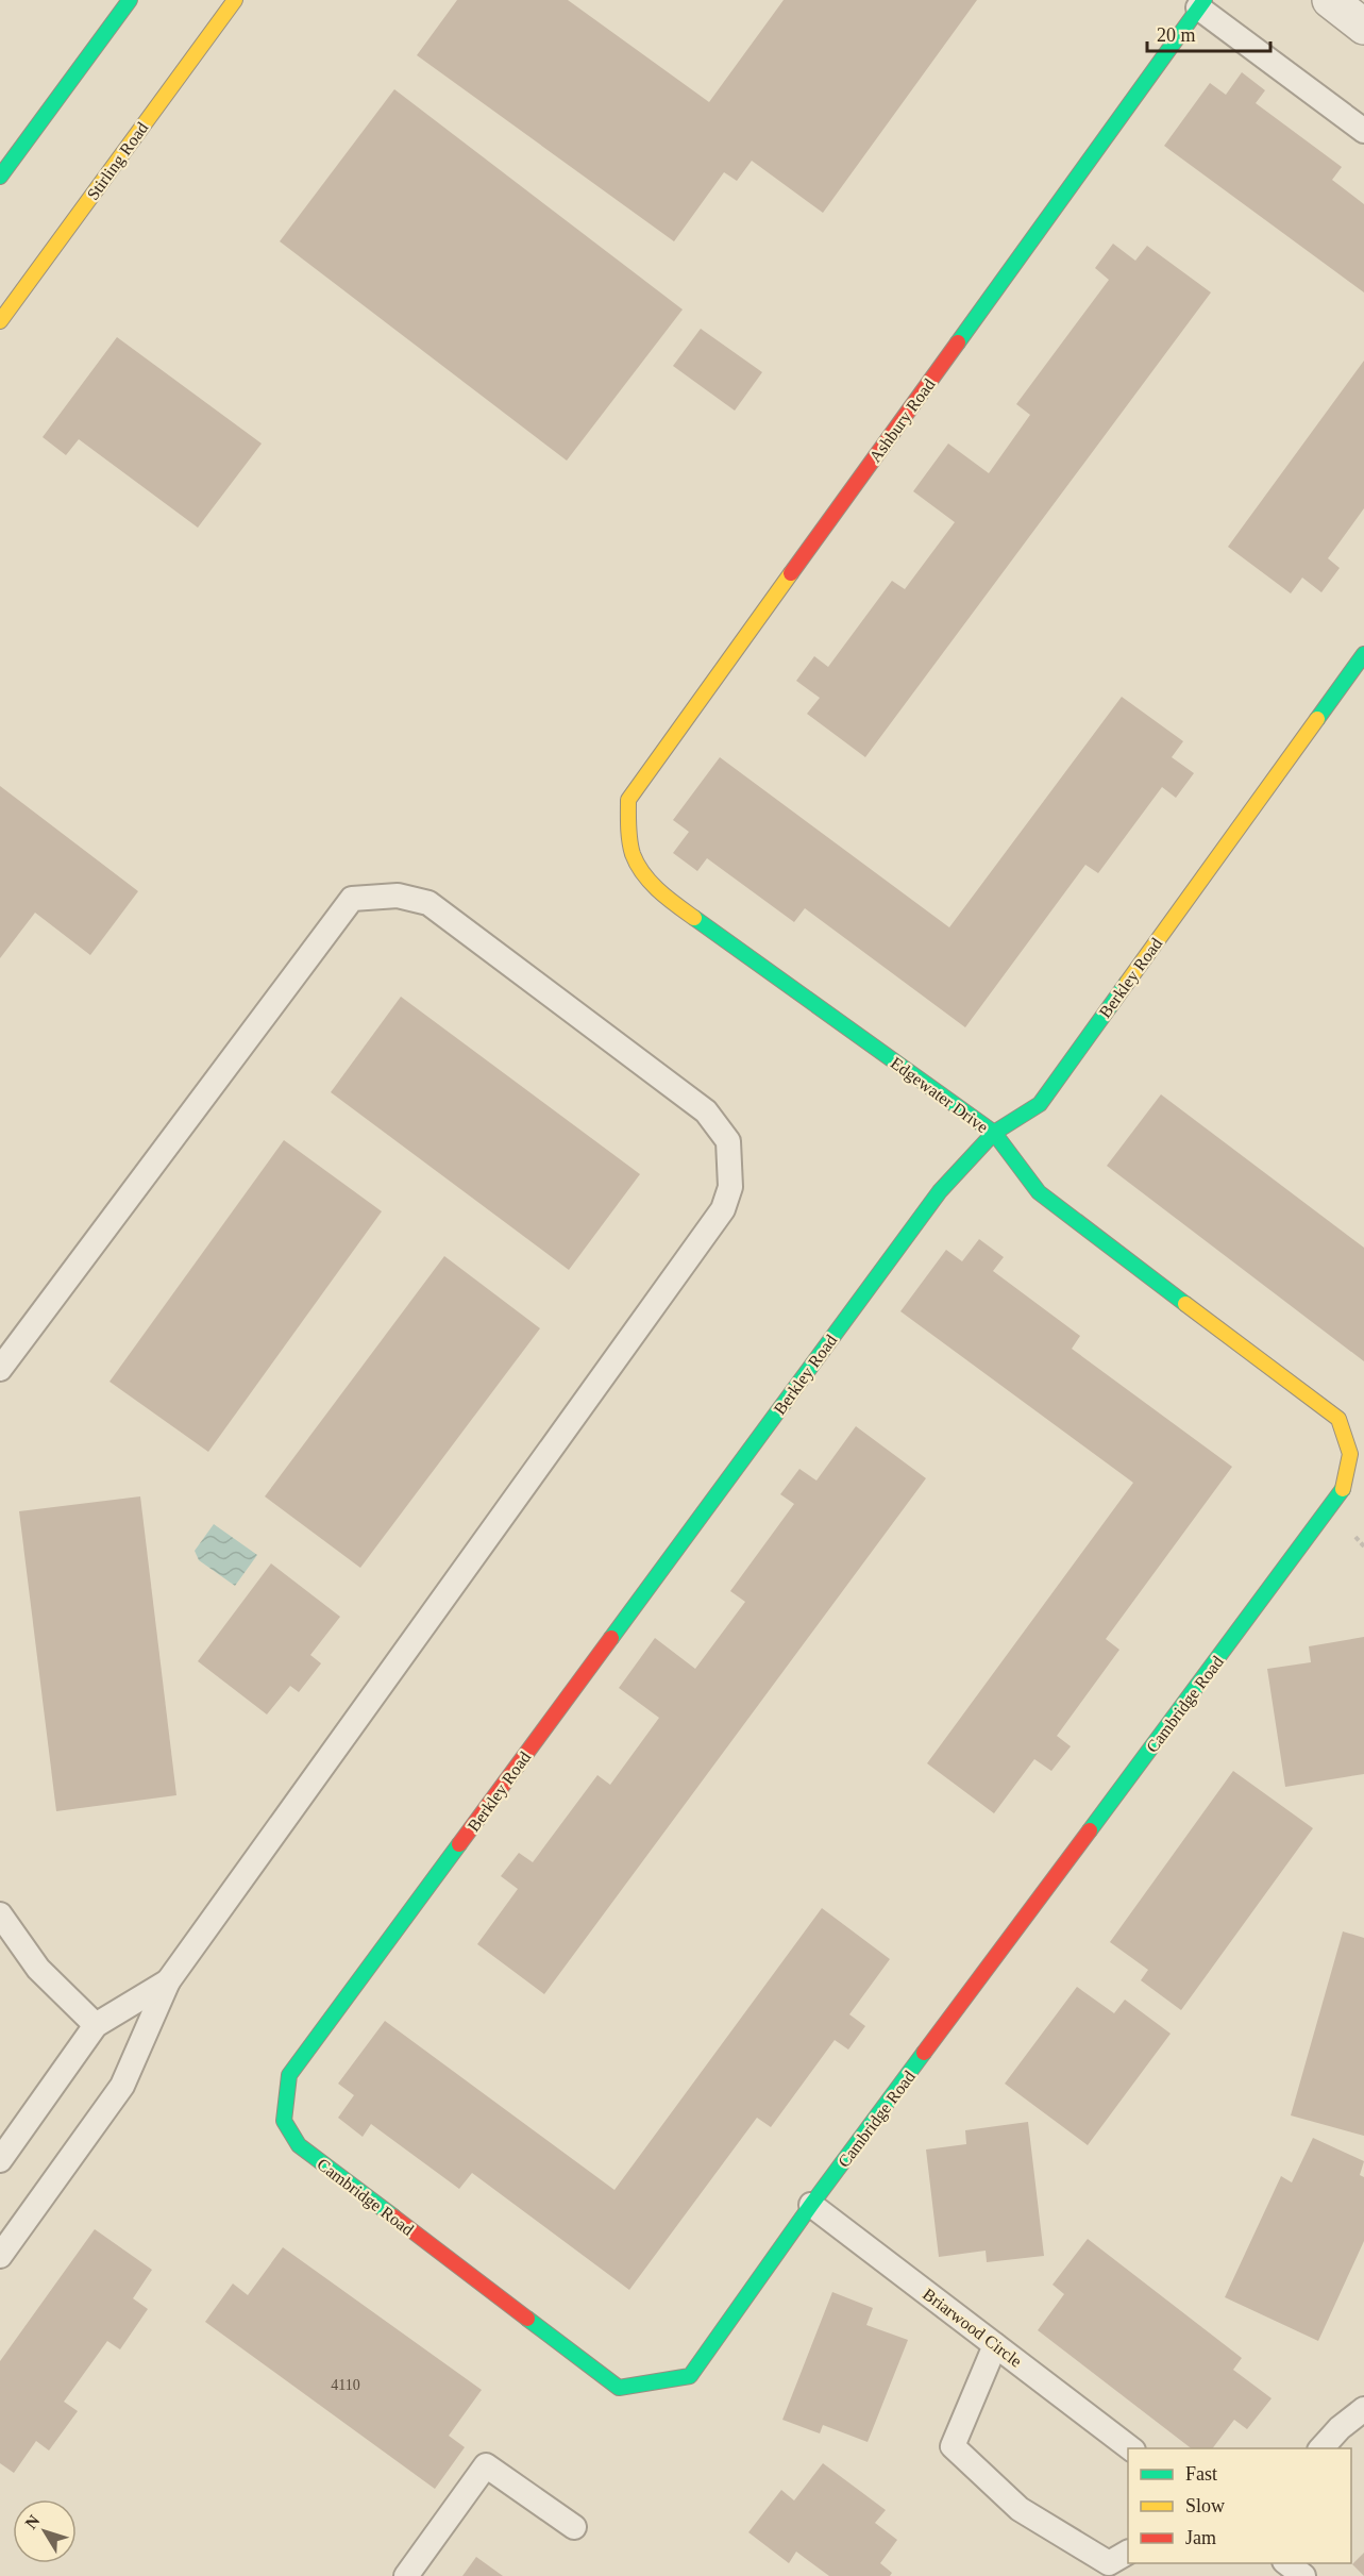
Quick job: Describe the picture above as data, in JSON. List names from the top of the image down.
{
  "streets": {
    "street": [
      "Stirling Road",
      "Ashbury Road",
      "Berkley Road",
      "Edgewater Drive",
      "Cambridge Road"
    ],
    "lane": ["Briarwood Circle"]
  },
  "crossings": [
    ["Ashbury Road", "Edgewater Drive"],
    ["Berkley Road", "Edgewater Drive"],
    ["Berkley Road", "Cambridge Road"],
    ["Edgewater Drive", "Cambridge Road"],
    ["Cambridge Road", "Briarwood Circle"]
  ],
  "house_numbers": ["4110"],
  "legend": ["Fast", "Slow", "Jam"],
  "scale_bar": "20 m",
  "north": "top left"
}
